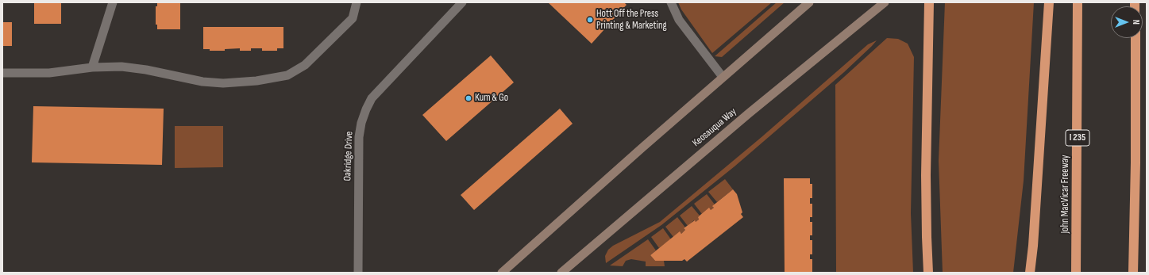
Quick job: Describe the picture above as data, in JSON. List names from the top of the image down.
{
  "streets": {
    "highway": ["I 235", "John MacVicar Freeway"],
    "main road": ["Keosauqua Way"],
    "street": ["Oakridge Drive"]
  },
  "places": ["Hott Off the Press Printing & Marketing", "Kum & Go"],
  "north": "right"
}
